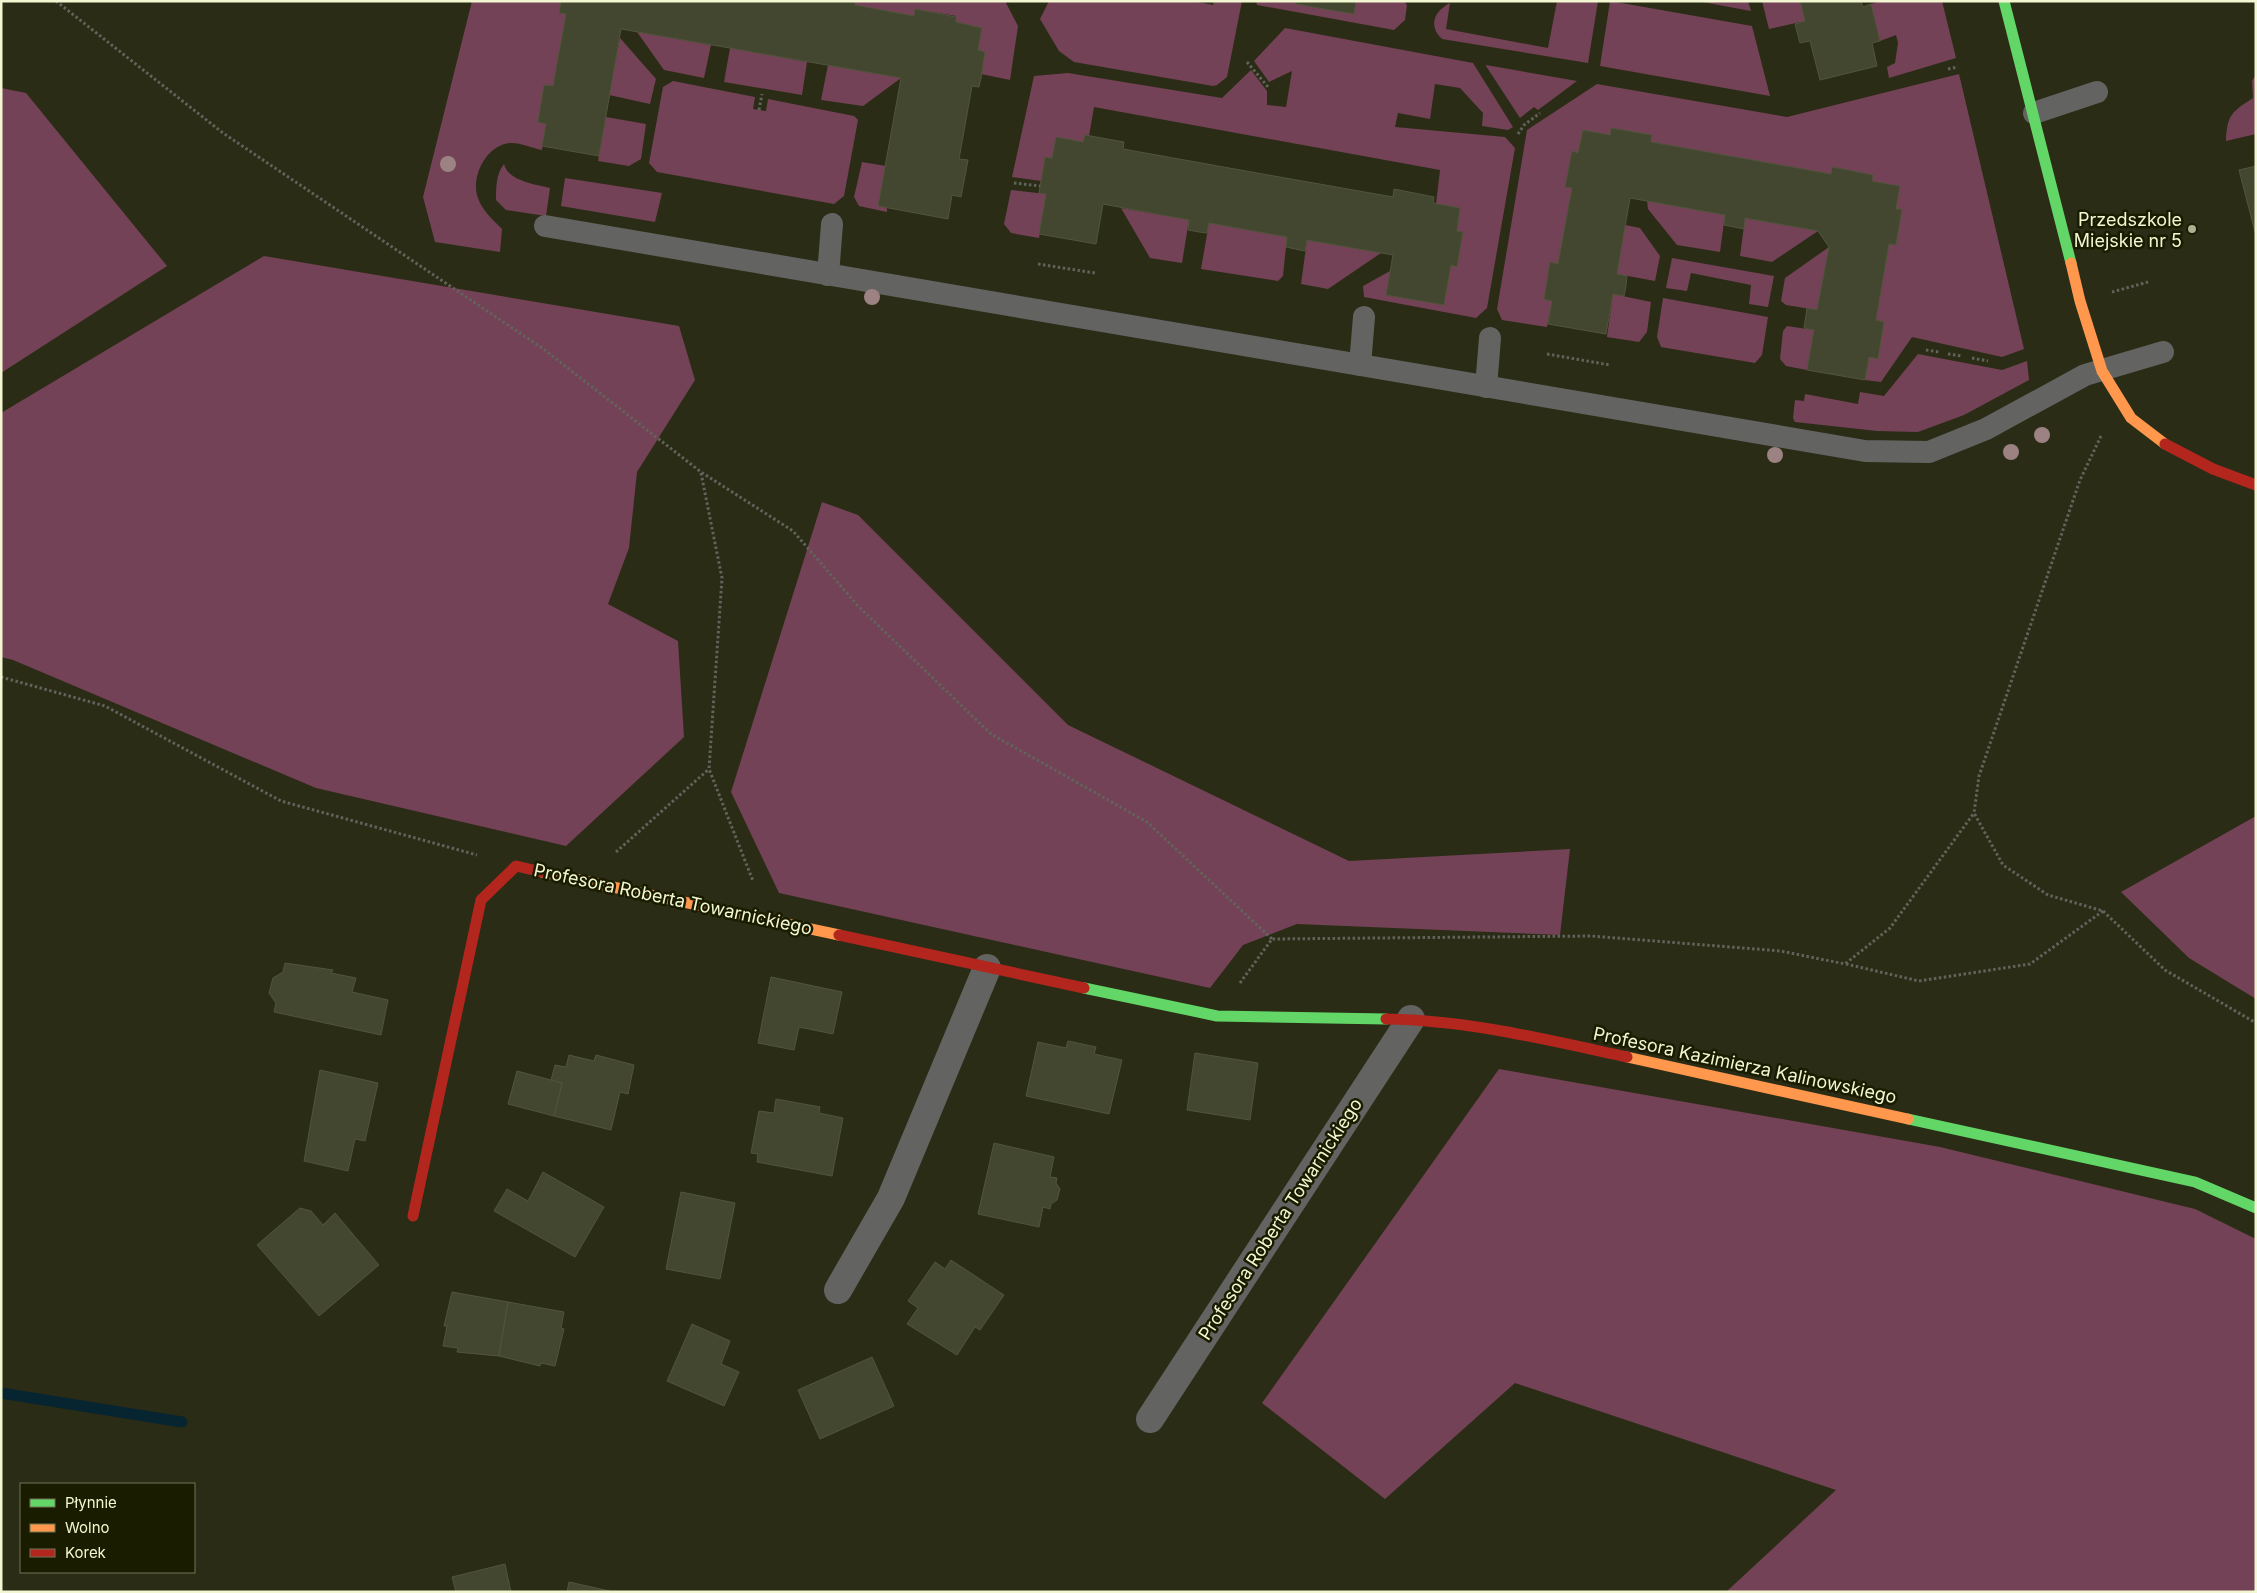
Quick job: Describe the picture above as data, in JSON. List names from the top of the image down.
{
  "streets": {
    "street": ["Profesora Roberta Towarnickiego", "Profesora Kazimierza Kalinowskiego"]
  },
  "crossings": [
    ["Profesora Roberta Towarnickiego", "Profesora Kazimierza Kalinowskiego"]
  ],
  "places": ["Przedszkole Miejskie nr 5"],
  "legend": ["Płynnie", "Wolno", "Korek"]
}
